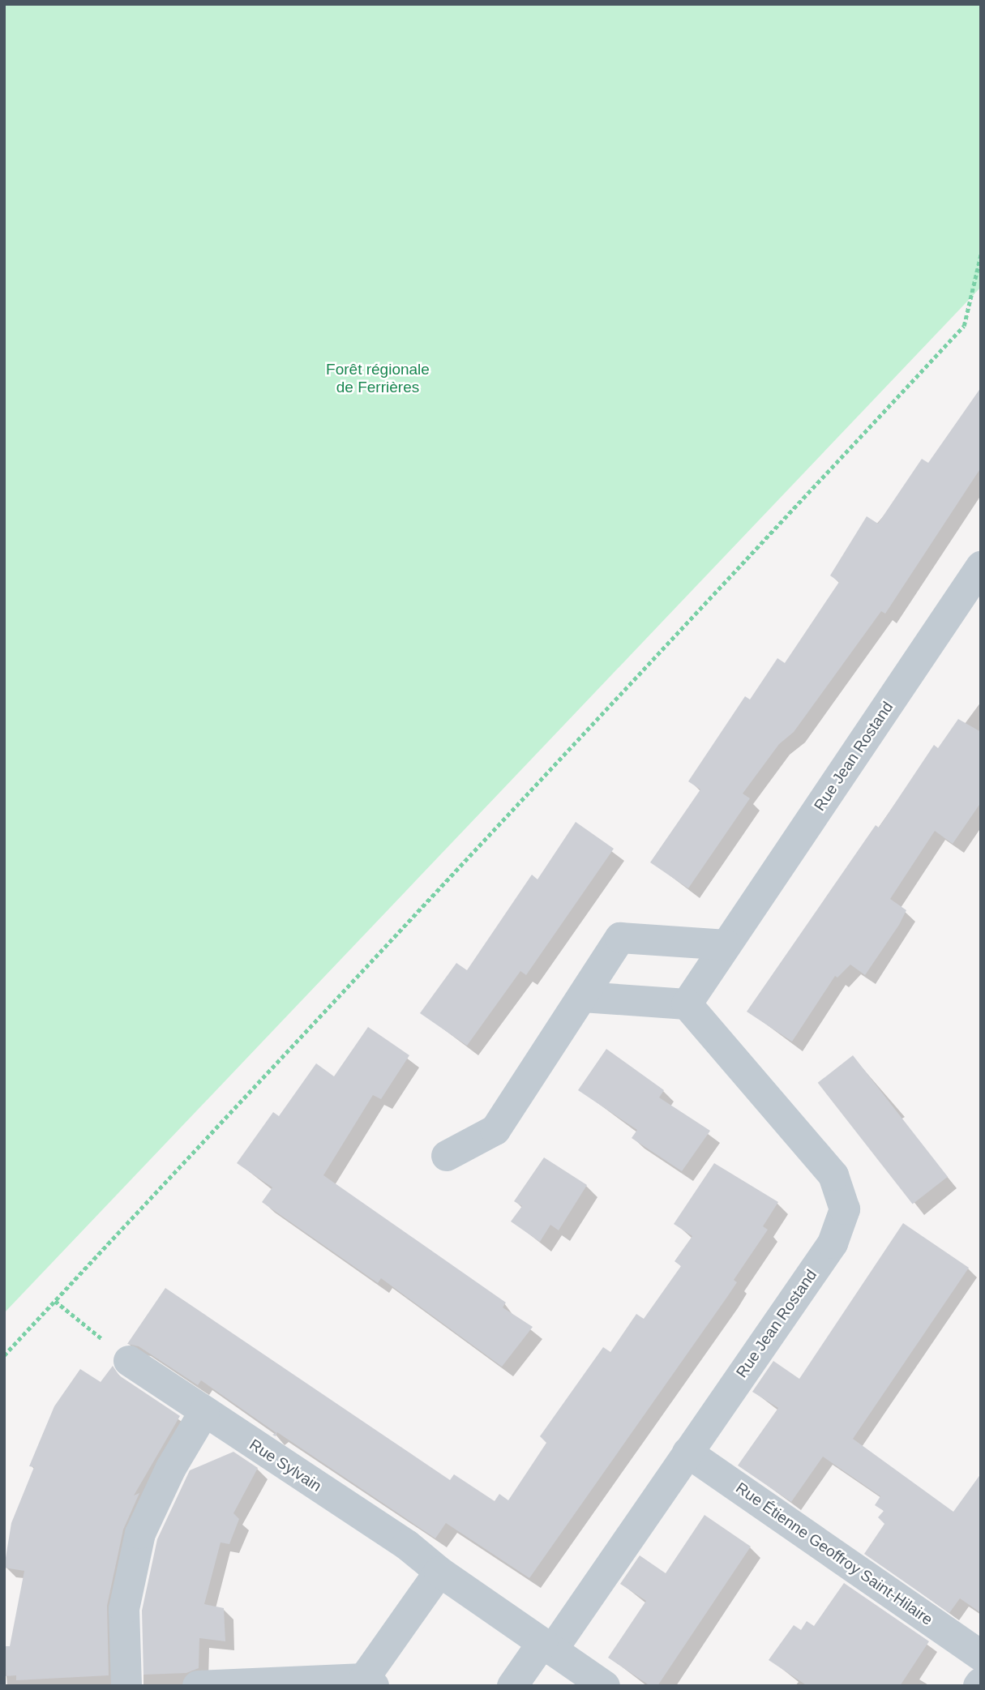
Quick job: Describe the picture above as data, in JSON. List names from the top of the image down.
{
  "streets": {
    "street": ["Rue Jean Rostand", "Rue Sylvain", "Rue Étienne Geoffroy Saint-Hilaire"]
  },
  "crossings": [
    ["Rue Jean Rostand", "Rue Sylvain"],
    ["Rue Jean Rostand", "Rue Étienne Geoffroy Saint-Hilaire"]
  ],
  "parks": ["Forêt régionale de Ferrières"]
}
